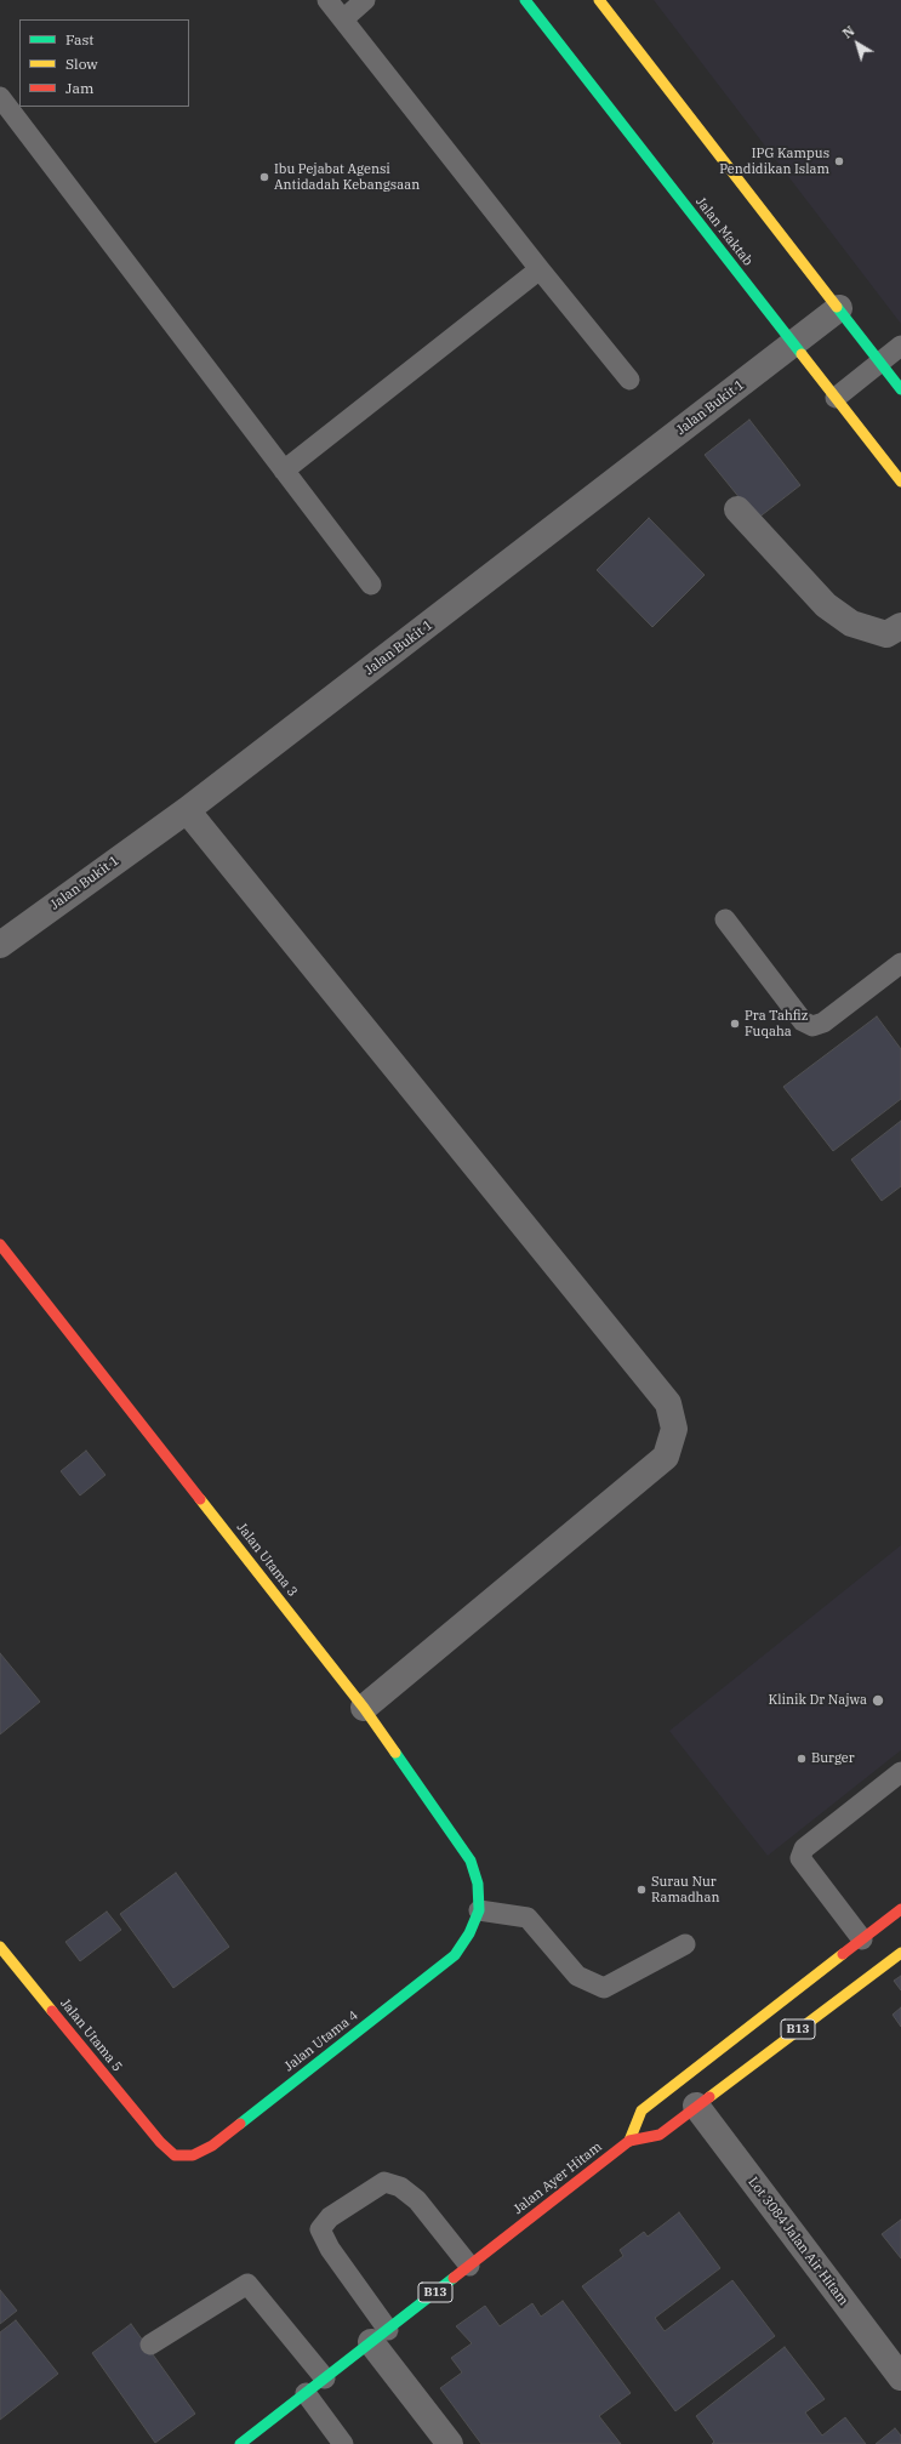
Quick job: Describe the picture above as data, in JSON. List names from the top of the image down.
{
  "streets": {
    "street": [
      "Jalan Maktab",
      "Jalan Bukit 1",
      "Jalan Utama 3",
      "B13",
      "Jalan Utama 5",
      "Jalan Utama 4",
      "Jalan Ayer Hitam",
      "Lot 3084 Jalan Air Hitam"
    ]
  },
  "crossings": [
    ["Jalan Maktab", "Jalan Bukit 1"],
    ["Jalan Utama 3", "Jalan Utama 4"],
    ["Jalan Utama 5", "Jalan Utama 4"],
    ["Jalan Ayer Hitam", "Lot 3084 Jalan Air Hitam"]
  ],
  "places": [
    "IPG Kampus Pendidikan Islam",
    "Ibu Pejabat Agensi Antidadah Kebangsaan",
    "Pra Tahfiz Fuqaha",
    "Klinik Dr Najwa",
    "Burger",
    "Surau Nur Ramadhan"
  ],
  "legend": ["Fast", "Slow", "Jam"],
  "north": "top left"
}
